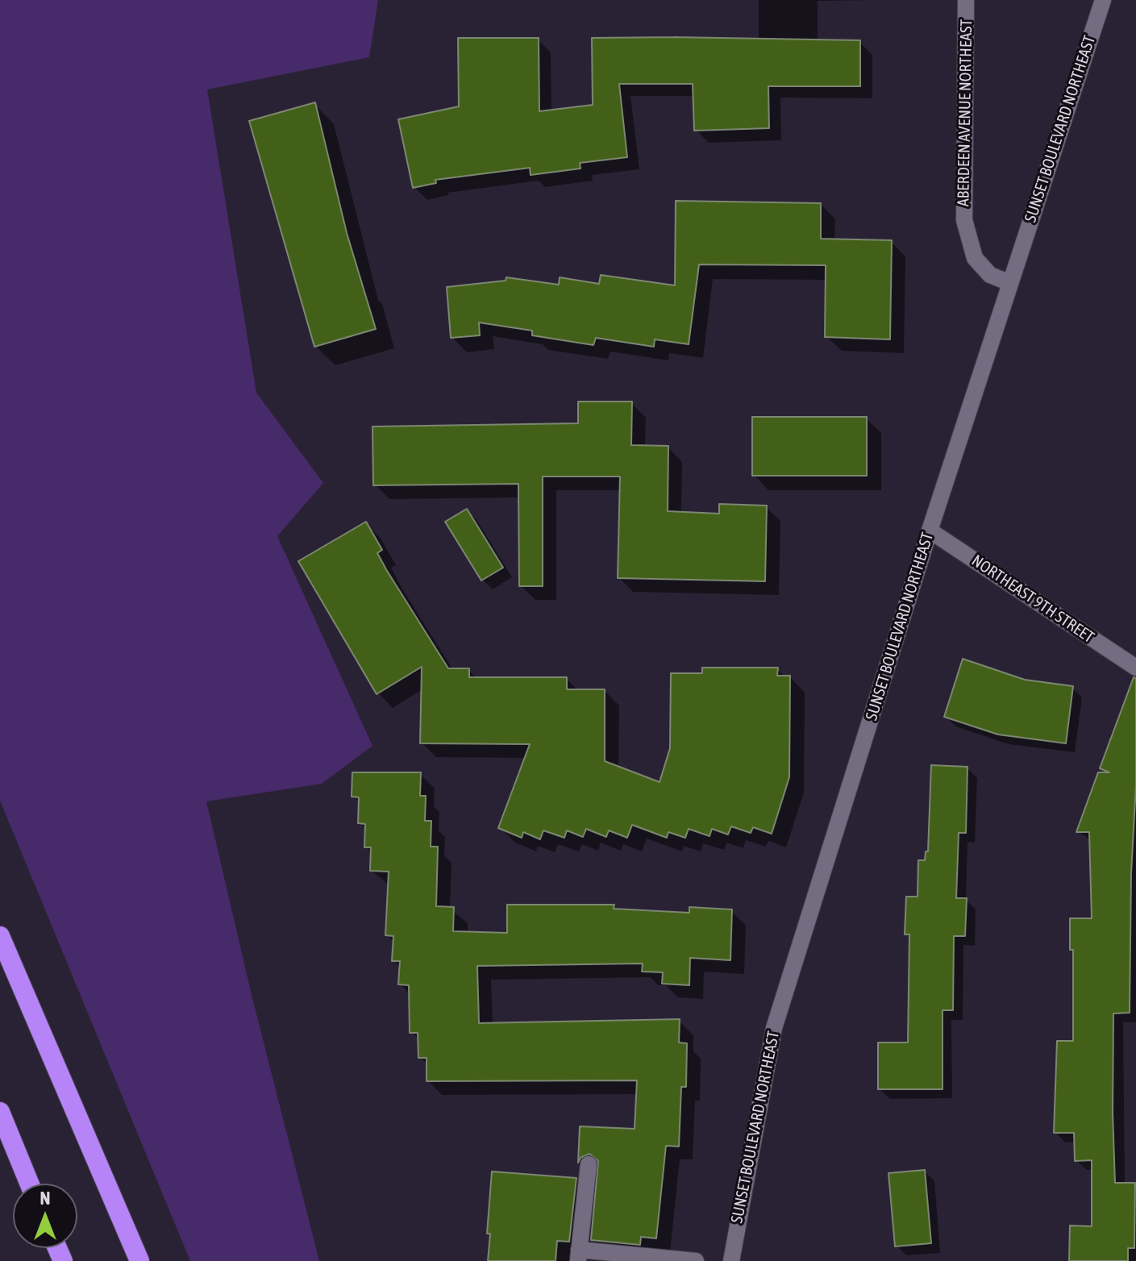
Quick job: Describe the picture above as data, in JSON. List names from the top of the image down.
{
  "streets": {
    "main road": ["ABERDEEN AVENUE NORTHEAST", "SUNSET BOULEVARD NORTHEAST", "NORTHEAST 9TH STREET"]
  },
  "crossings": [
    ["ABERDEEN AVENUE NORTHEAST", "SUNSET BOULEVARD NORTHEAST"],
    ["SUNSET BOULEVARD NORTHEAST", "NORTHEAST 9TH STREET"]
  ],
  "north": "top"
}
